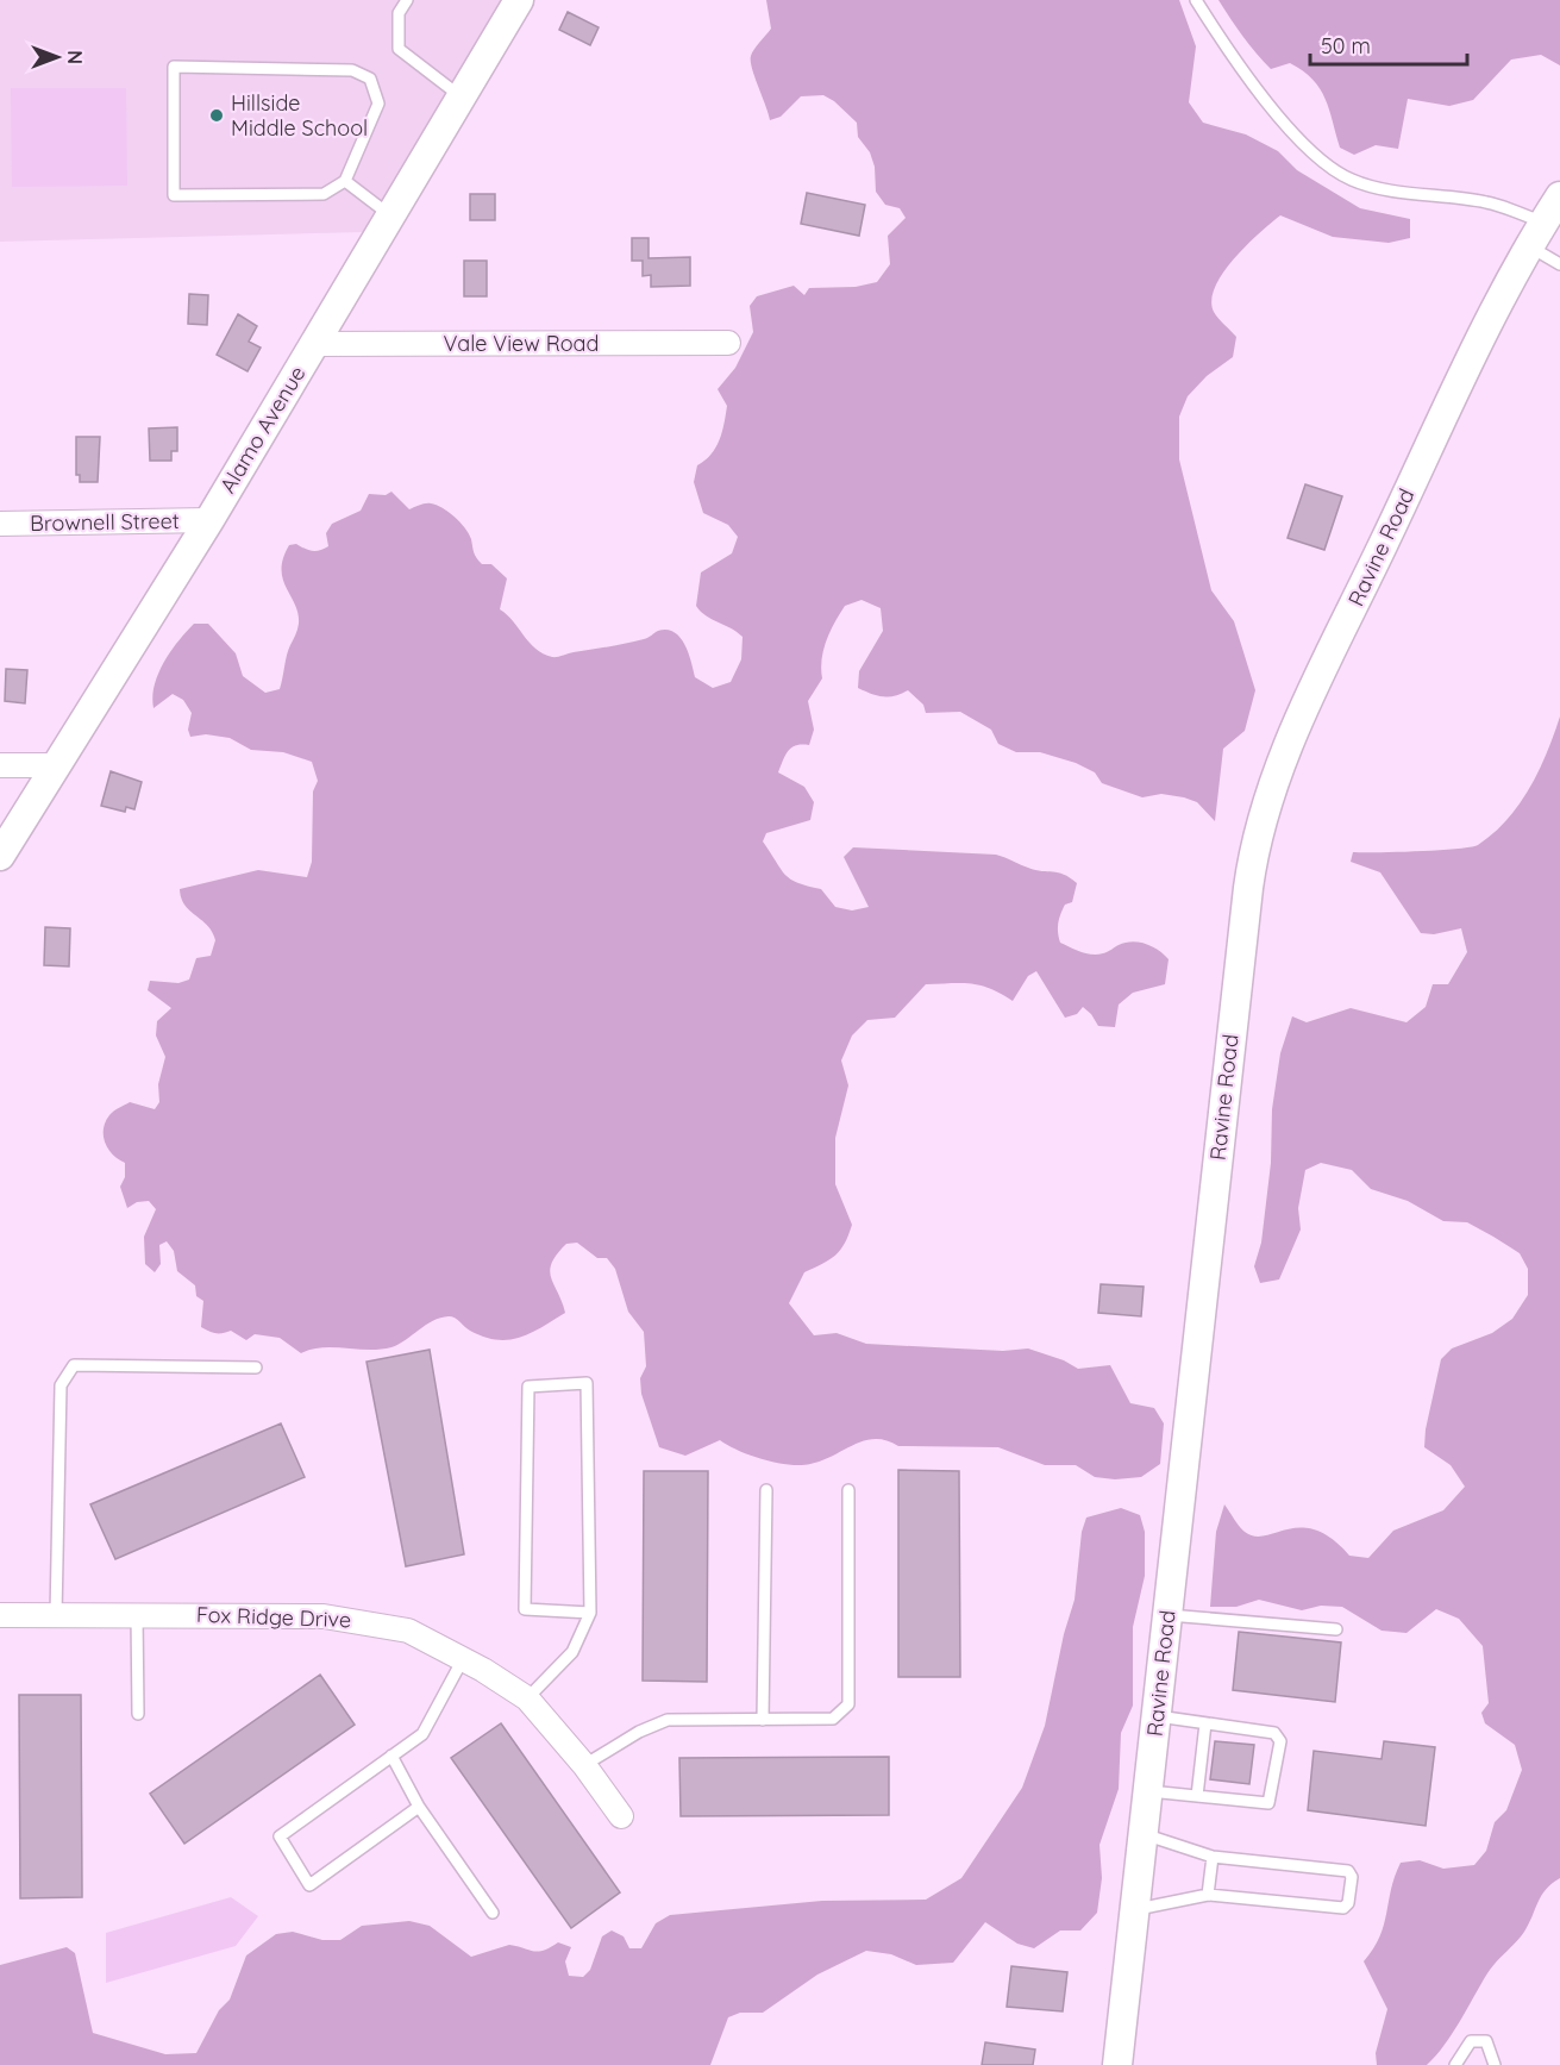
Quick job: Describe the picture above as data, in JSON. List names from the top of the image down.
{
  "streets": {
    "street": [
      "Vale View Road",
      "Alamo Avenue",
      "Brownell Street",
      "Ravine Road",
      "Fox Ridge Drive"
    ]
  },
  "crossings": [
    ["Vale View Road", "Alamo Avenue"],
    ["Alamo Avenue", "Brownell Street"]
  ],
  "places": ["Hillside Middle School"],
  "scale_bar": "50 m",
  "north": "right"
}
